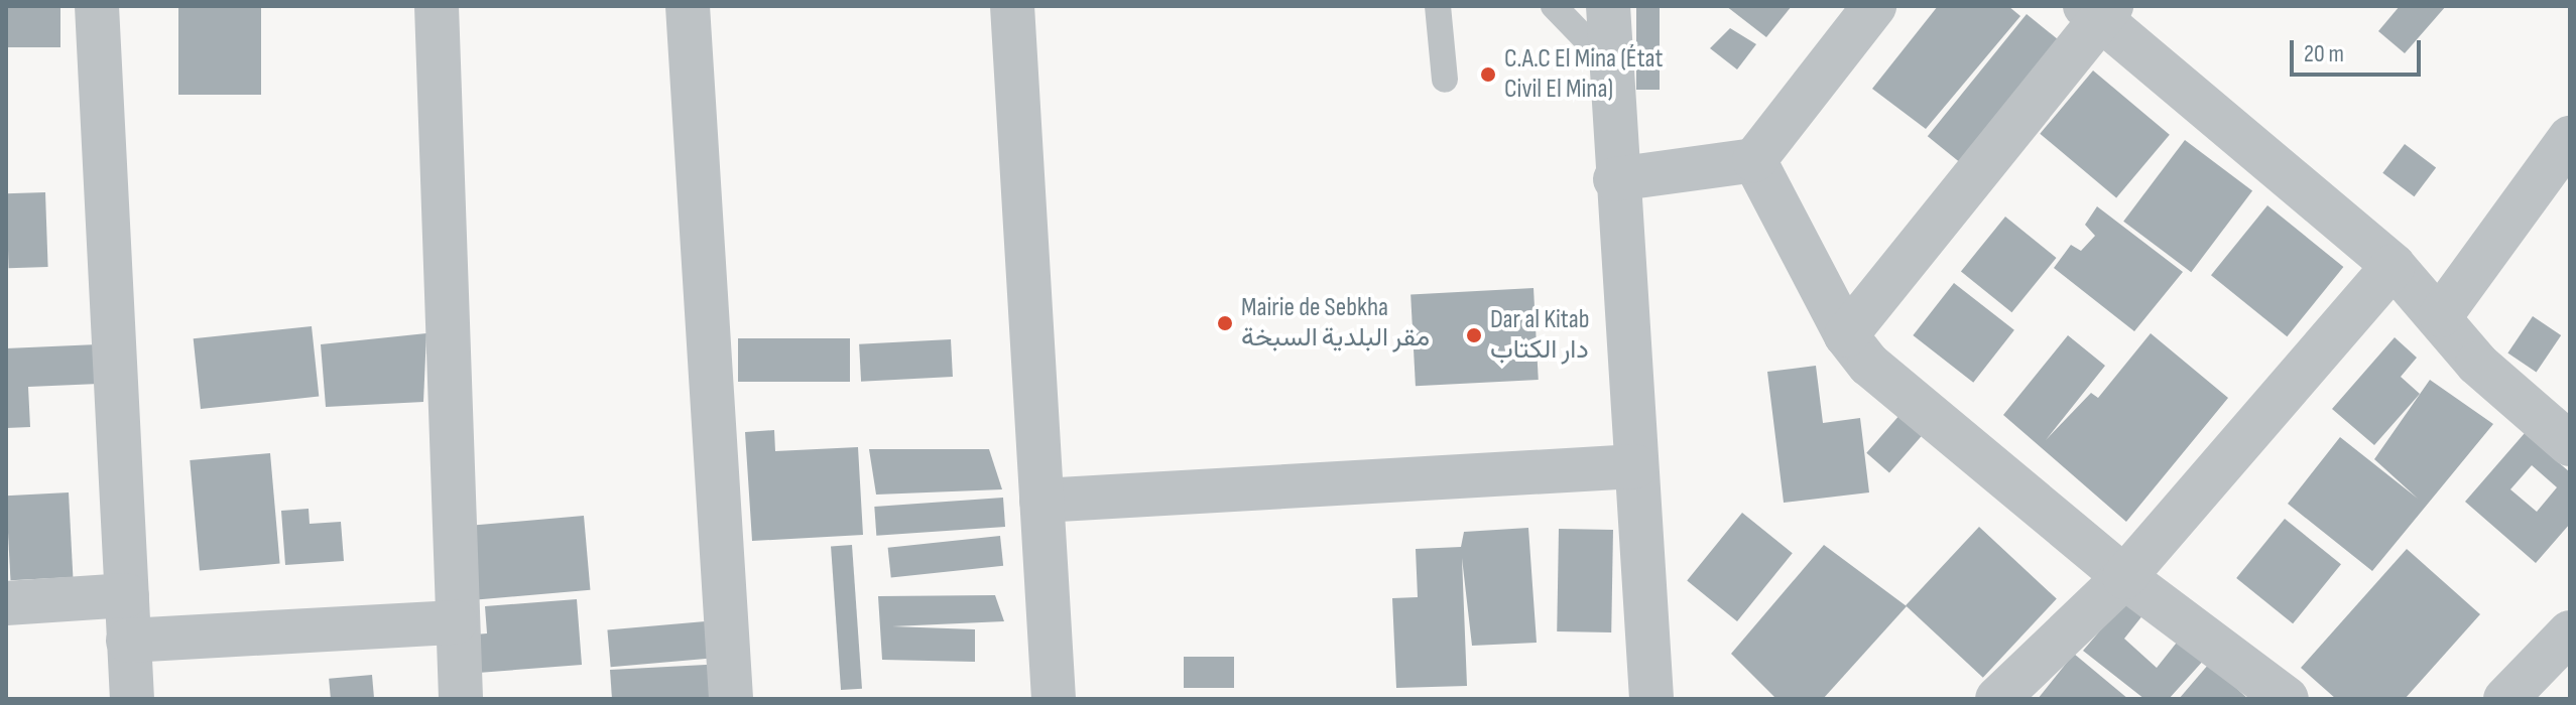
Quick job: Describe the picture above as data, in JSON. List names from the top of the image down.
{
  "places": ["C.A.C El Mina (État Civil El Mina)", "Mairie de Sebkha مقر البلدية السبخة", "Dar al Kitab دار الكتاب"],
  "scale_bar": "20 m"
}
